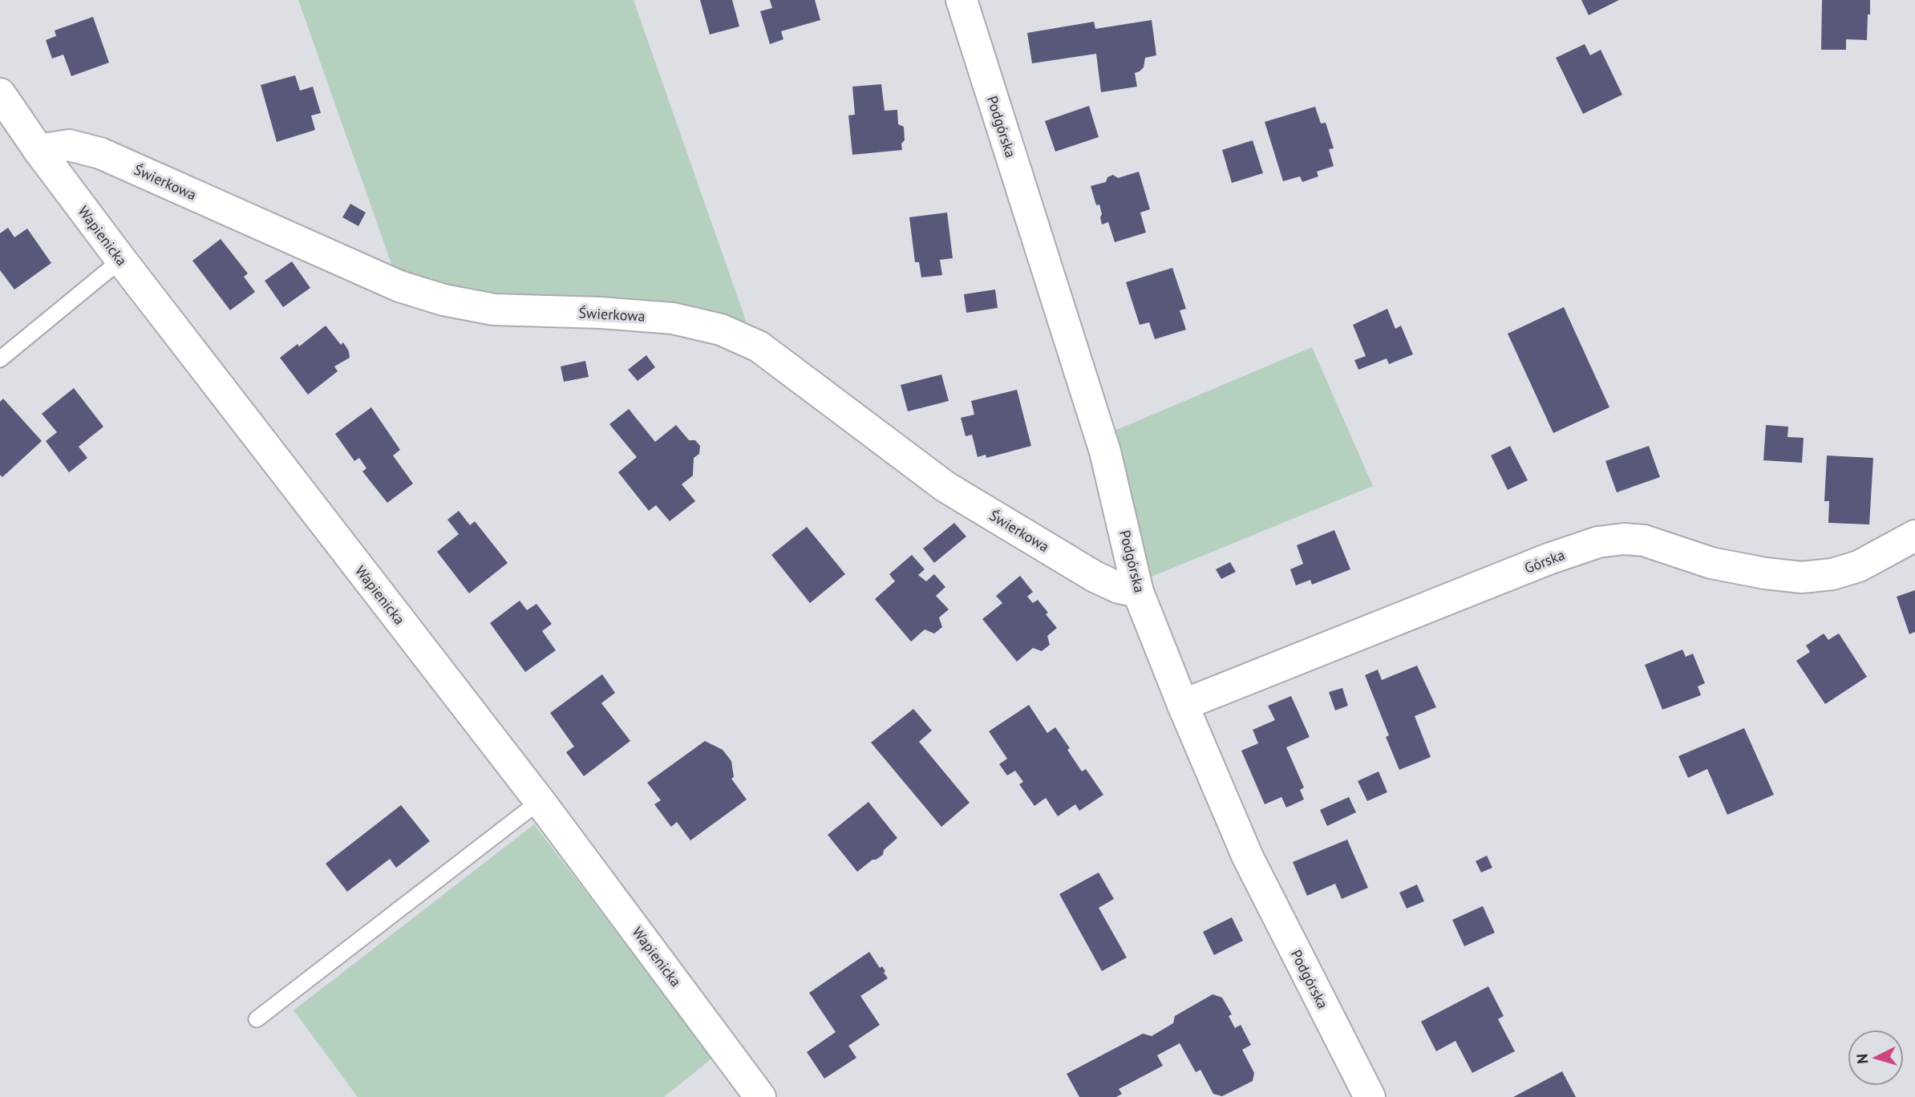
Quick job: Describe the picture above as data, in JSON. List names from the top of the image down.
{
  "streets": {
    "street": [
      "Podgórska",
      "Świerkowa",
      "Wapienicka",
      "Górska"
    ]
  },
  "crossings": [
    ["Podgórska", "Świerkowa"],
    ["Podgórska", "Górska"],
    ["Świerkowa", "Wapienicka"]
  ],
  "north": "left"
}
